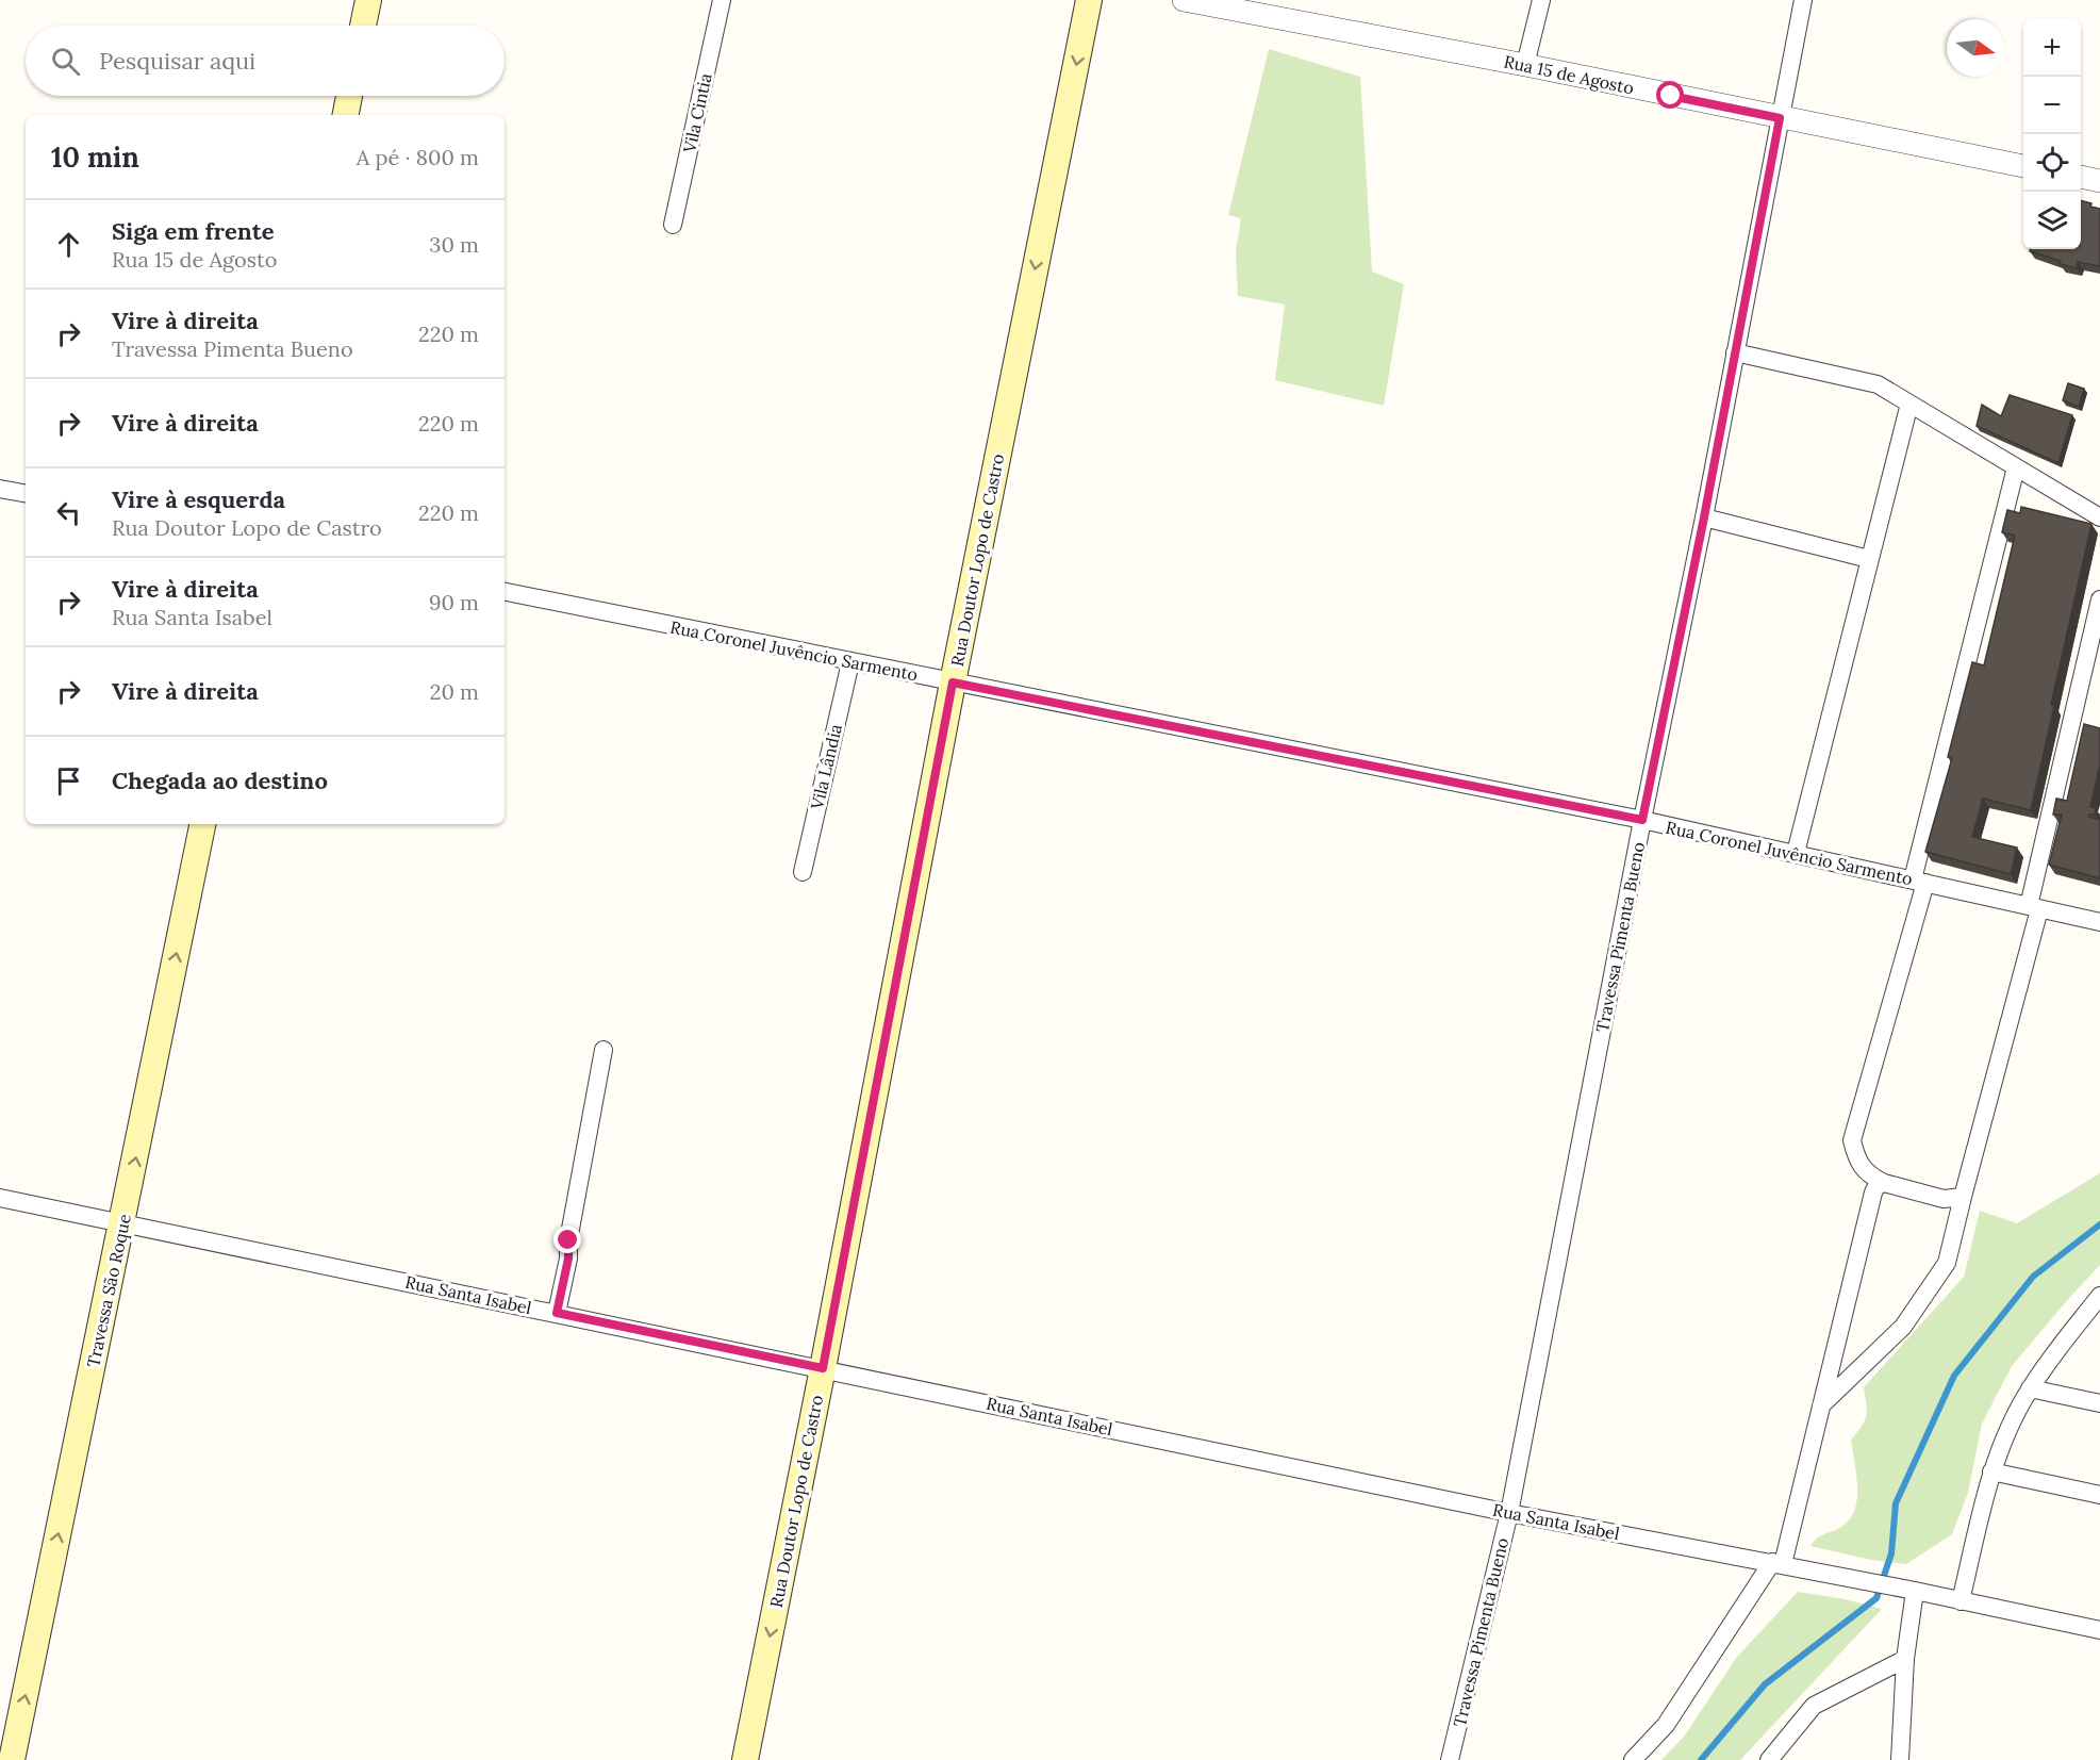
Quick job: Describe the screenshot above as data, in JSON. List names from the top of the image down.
{
  "streets": {
    "main road": ["Rua Doutor Lopo de Castro", "Travessa São Roque"],
    "street": [
      "Rua 15 de Agosto",
      "Vila Cintia",
      "Rua Coronel Juvêncio Sarmento",
      "Vila Lândia",
      "Travessa Pimenta Bueno",
      "Rua Santa Isabel"
    ]
  },
  "crossings": [
    ["Rua 15 de Agosto", "Travessa Pimenta Bueno"],
    ["Rua Doutor Lopo de Castro", "Rua Coronel Juvêncio Sarmento"],
    ["Rua Doutor Lopo de Castro", "Rua Santa Isabel"],
    ["Rua Coronel Juvêncio Sarmento", "Vila Lândia"],
    ["Rua Coronel Juvêncio Sarmento", "Travessa Pimenta Bueno"],
    ["Travessa Pimenta Bueno", "Rua Santa Isabel"],
    ["Travessa São Roque", "Rua Santa Isabel"]
  ],
  "one_way": ["Rua Doutor Lopo de Castro", "Travessa São Roque"],
  "north": "right",
  "page": {
    "map_buttons": ["+", "−"],
    "search": "Pesquisar aqui",
    "heading": ["10 min", "A pé · 800 m"],
    "list": [
      ["Siga em frente", "Rua 15 de Agosto", "30 m"],
      ["Vire à direita", "Travessa Pimenta Bueno", "220 m"],
      ["Vire à direita", "220 m"],
      ["Vire à esquerda", "Rua Doutor Lopo de Castro", "220 m"],
      ["Vire à direita", "Rua Santa Isabel", "90 m"],
      ["Vire à direita", "20 m"],
      "Chegada ao destino"
    ]
  }
}
